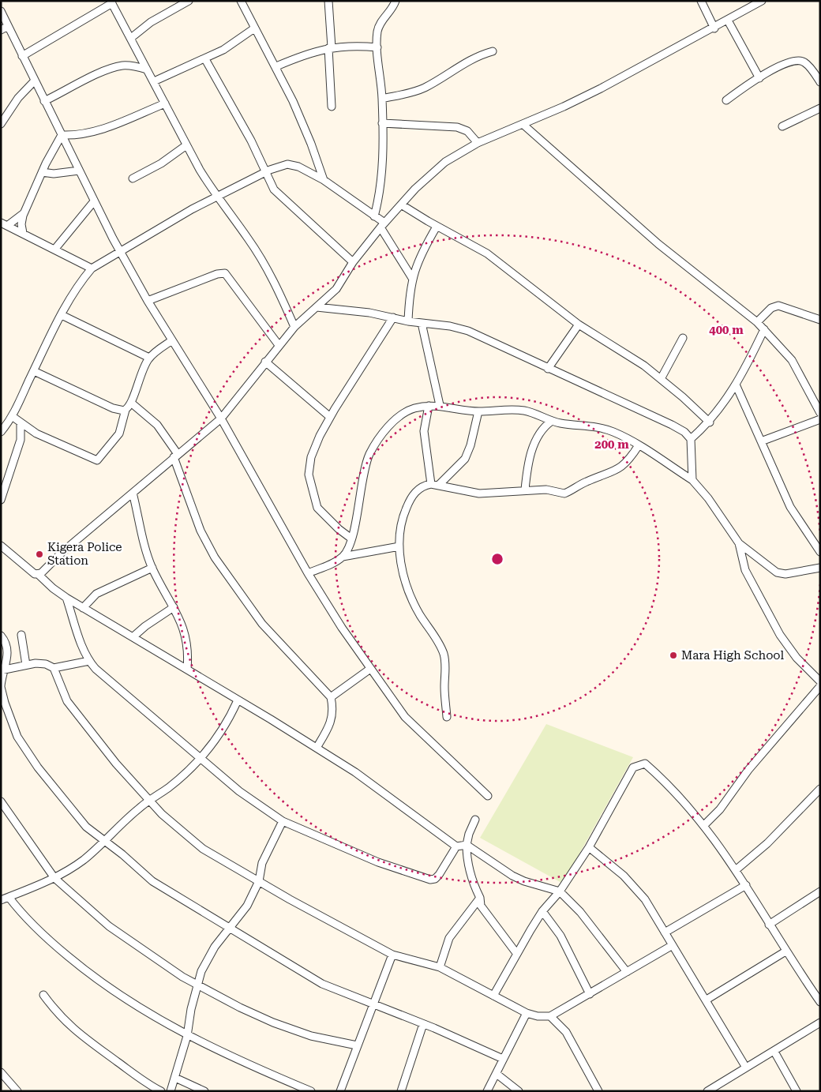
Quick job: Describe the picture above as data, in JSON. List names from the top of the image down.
{
  "places": ["Kigera Police Station", "Mara High School"],
  "rings": ["400 m", "200 m"]
}
